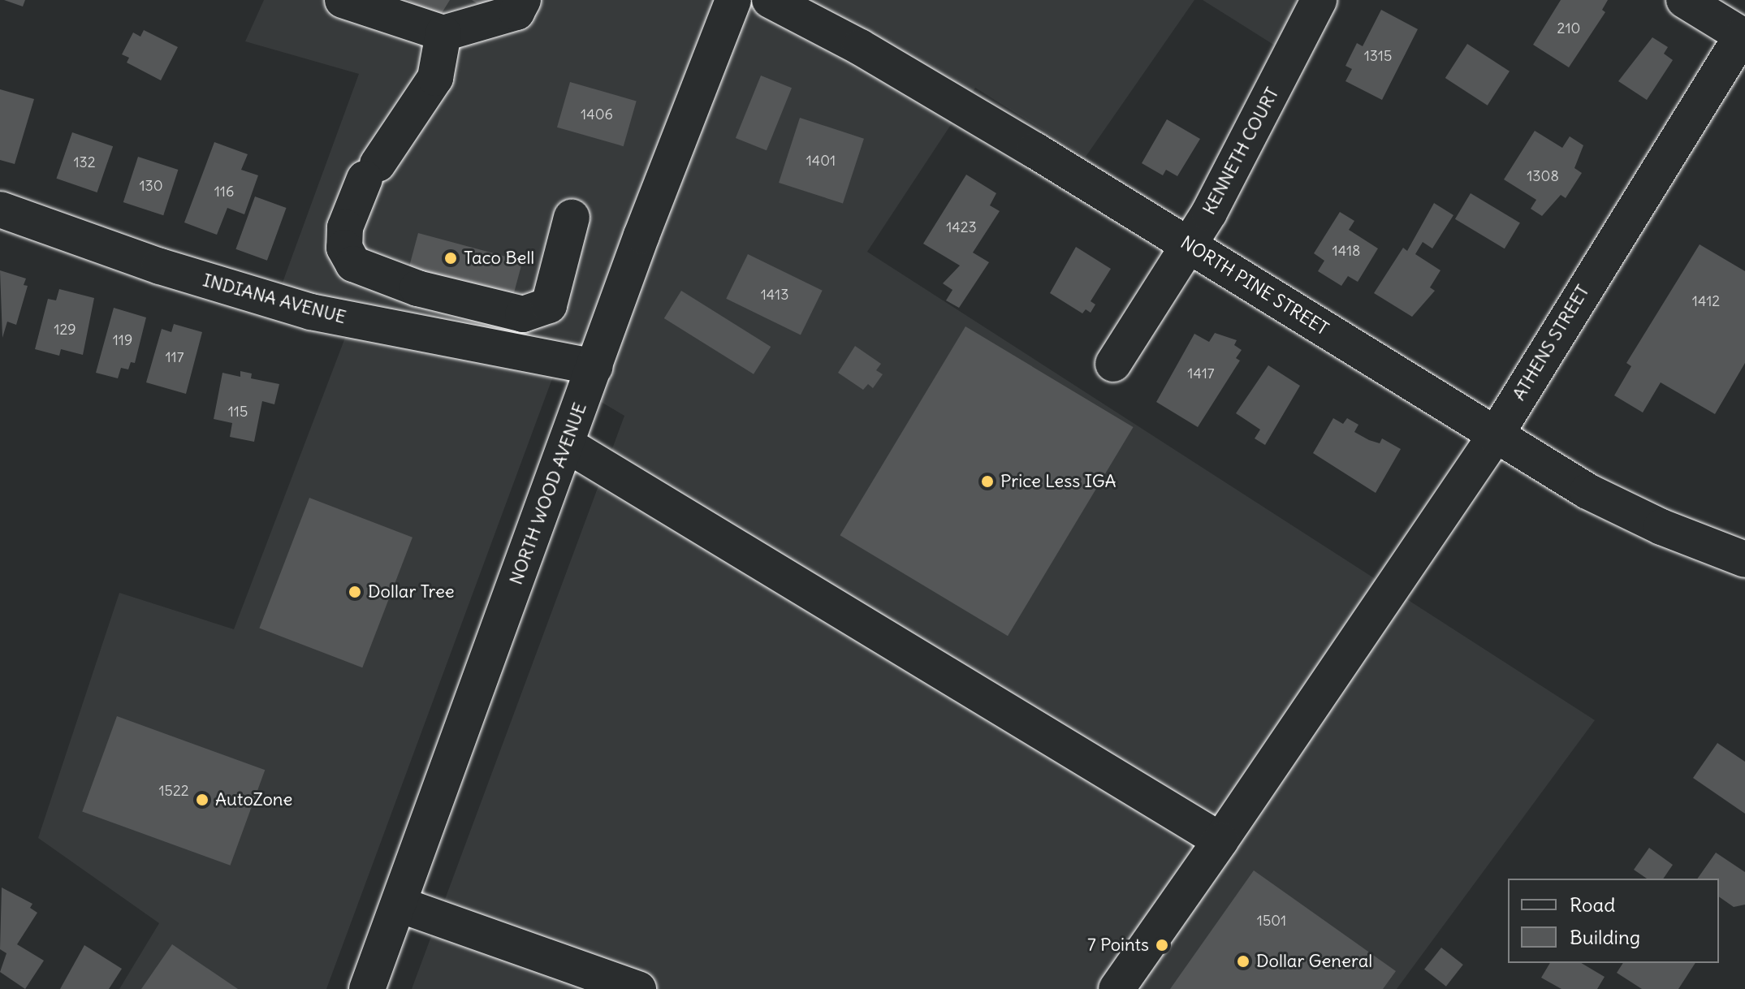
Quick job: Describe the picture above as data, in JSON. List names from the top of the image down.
{
  "streets": {
    "main road": [
      "KENNETH COURT",
      "NORTH PINE STREET",
      "INDIANA AVENUE",
      "ATHENS STREET",
      "NORTH WOOD AVENUE"
    ]
  },
  "crossings": [
    ["KENNETH COURT", "NORTH PINE STREET"],
    ["NORTH PINE STREET", "ATHENS STREET"],
    ["INDIANA AVENUE", "NORTH WOOD AVENUE"]
  ],
  "places": [
    "Taco Bell",
    "Price Less IGA",
    "Dollar Tree",
    "AutoZone",
    "7 Points",
    "Dollar General"
  ],
  "house_numbers": [
    "210",
    "1315",
    "1406",
    "1401",
    "132",
    "1308",
    "130",
    "116",
    "1423",
    "1418",
    "1413",
    "1412",
    "129",
    "119",
    "117",
    "1417",
    "115",
    "1522",
    "1501"
  ],
  "legend": ["Road", "Building"]
}
